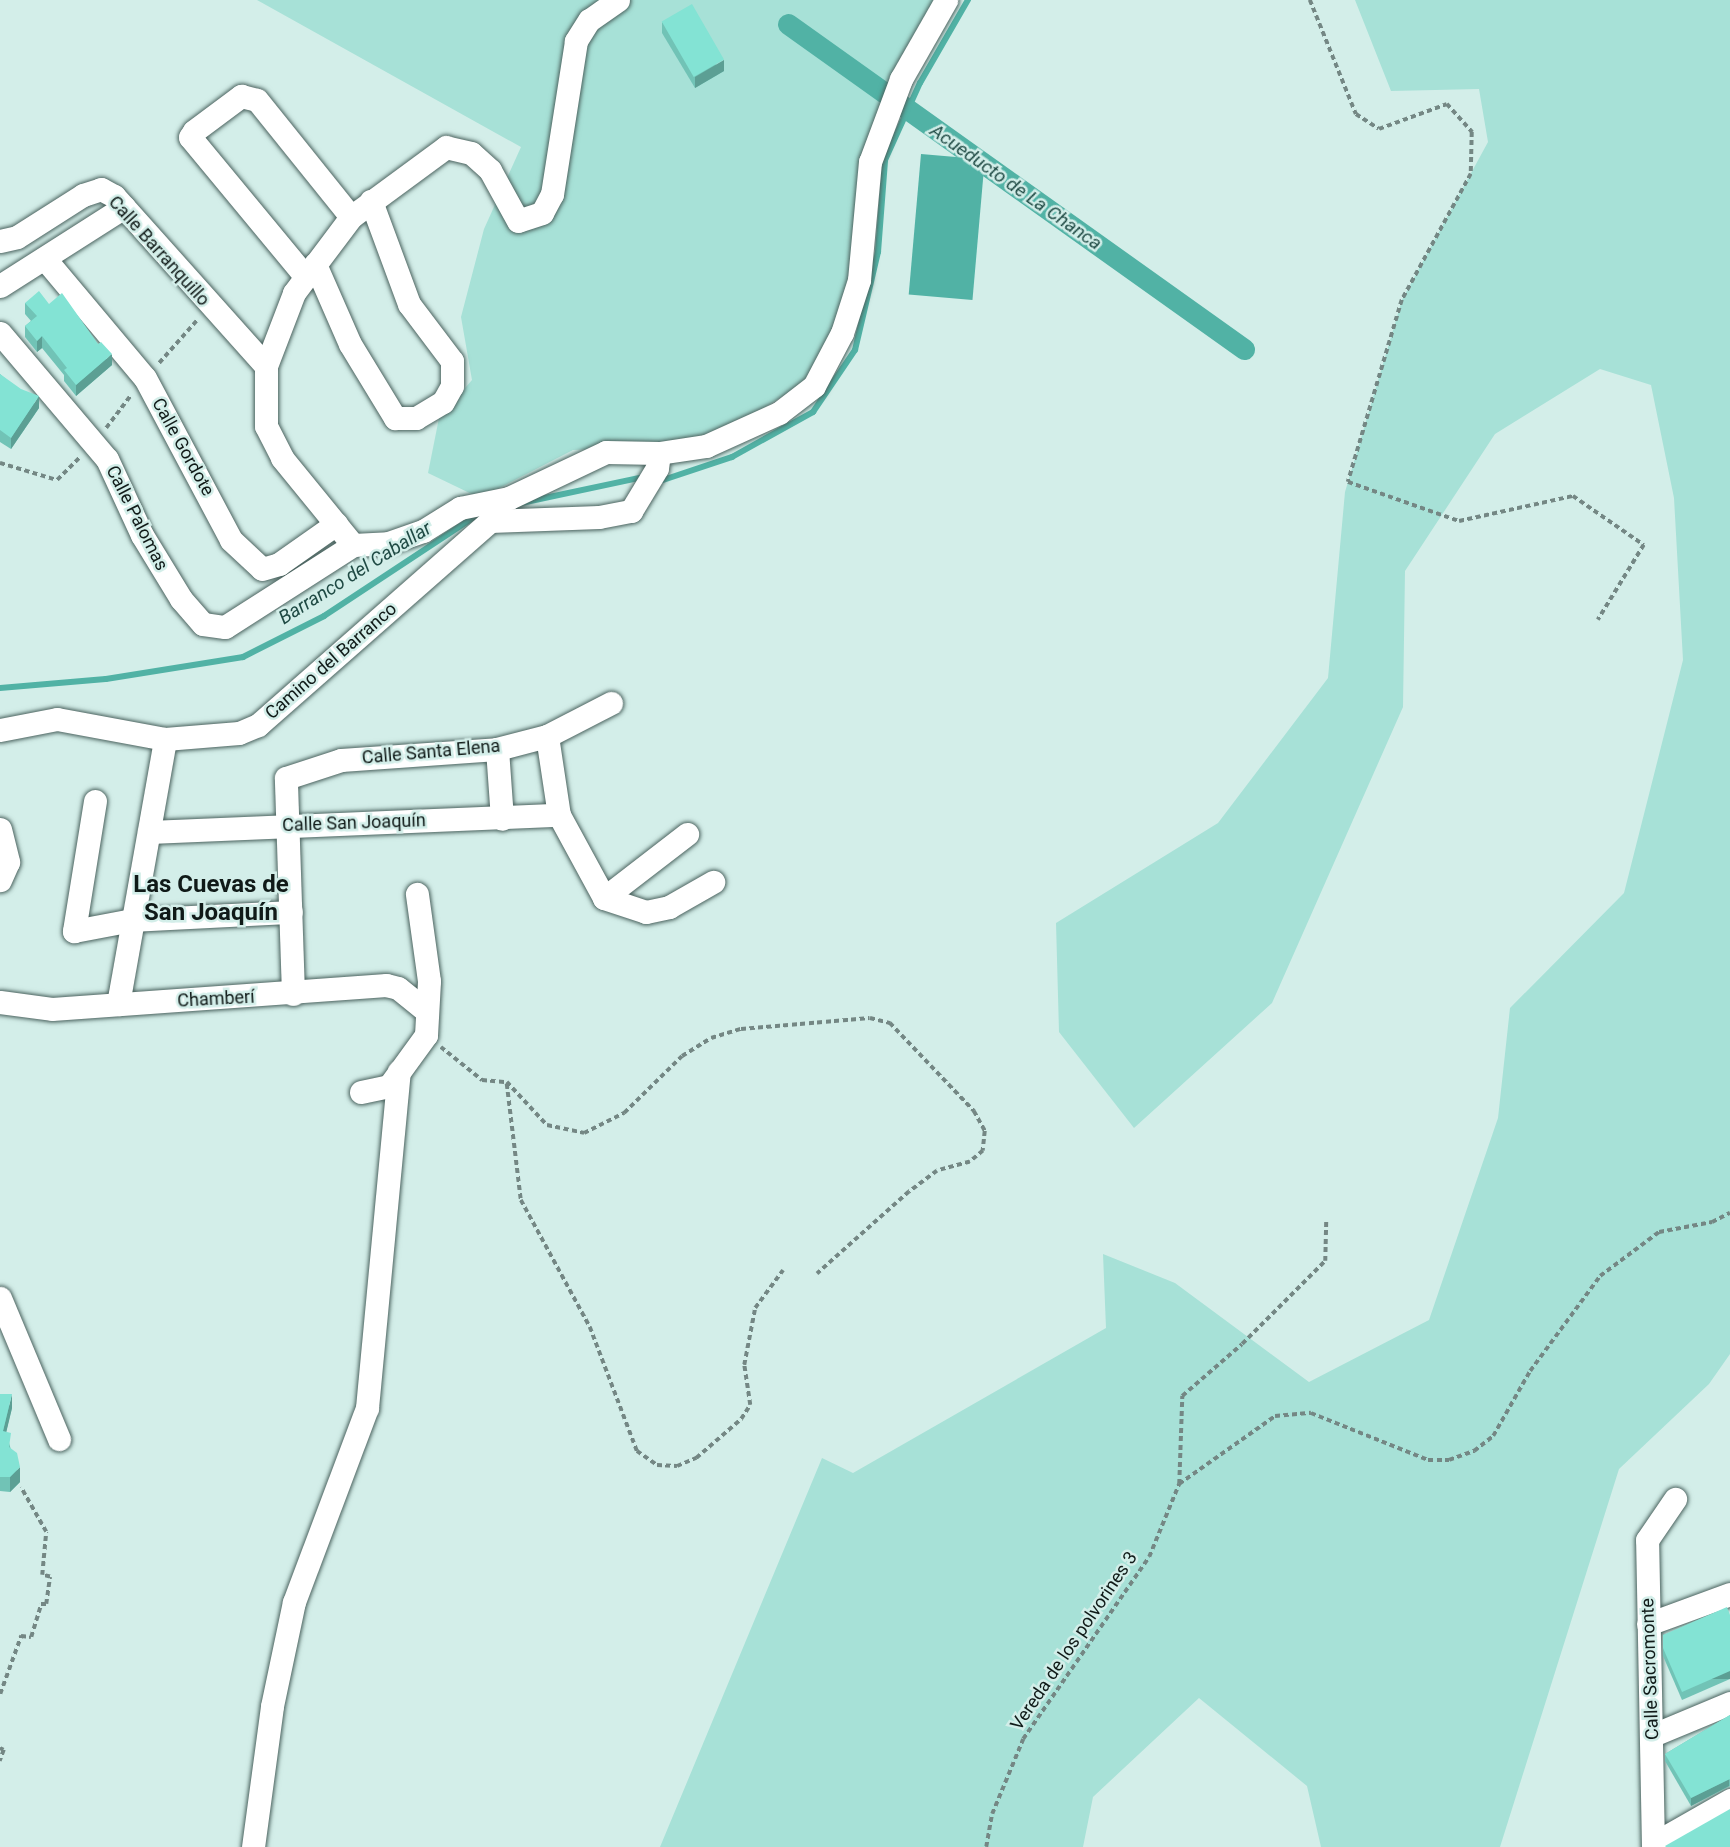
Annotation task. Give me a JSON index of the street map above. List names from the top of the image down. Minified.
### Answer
{"streets":{"street":["Calle Barranquillo","Calle Gordote","Calle Palomas","Camino del Barranco","Calle Santa Elena","Calle San Joaquín","Chamberí","Calle Sacromonte"],"path":["Vereda de los polvorines 3"]},"crossings":[["Calle Santa Elena","Calle San Joaquín"]],"districts":["Las Cuevas de San Joaquín"],"water":["Acueducto de La Chanca","Barranco del Caballar"]}
